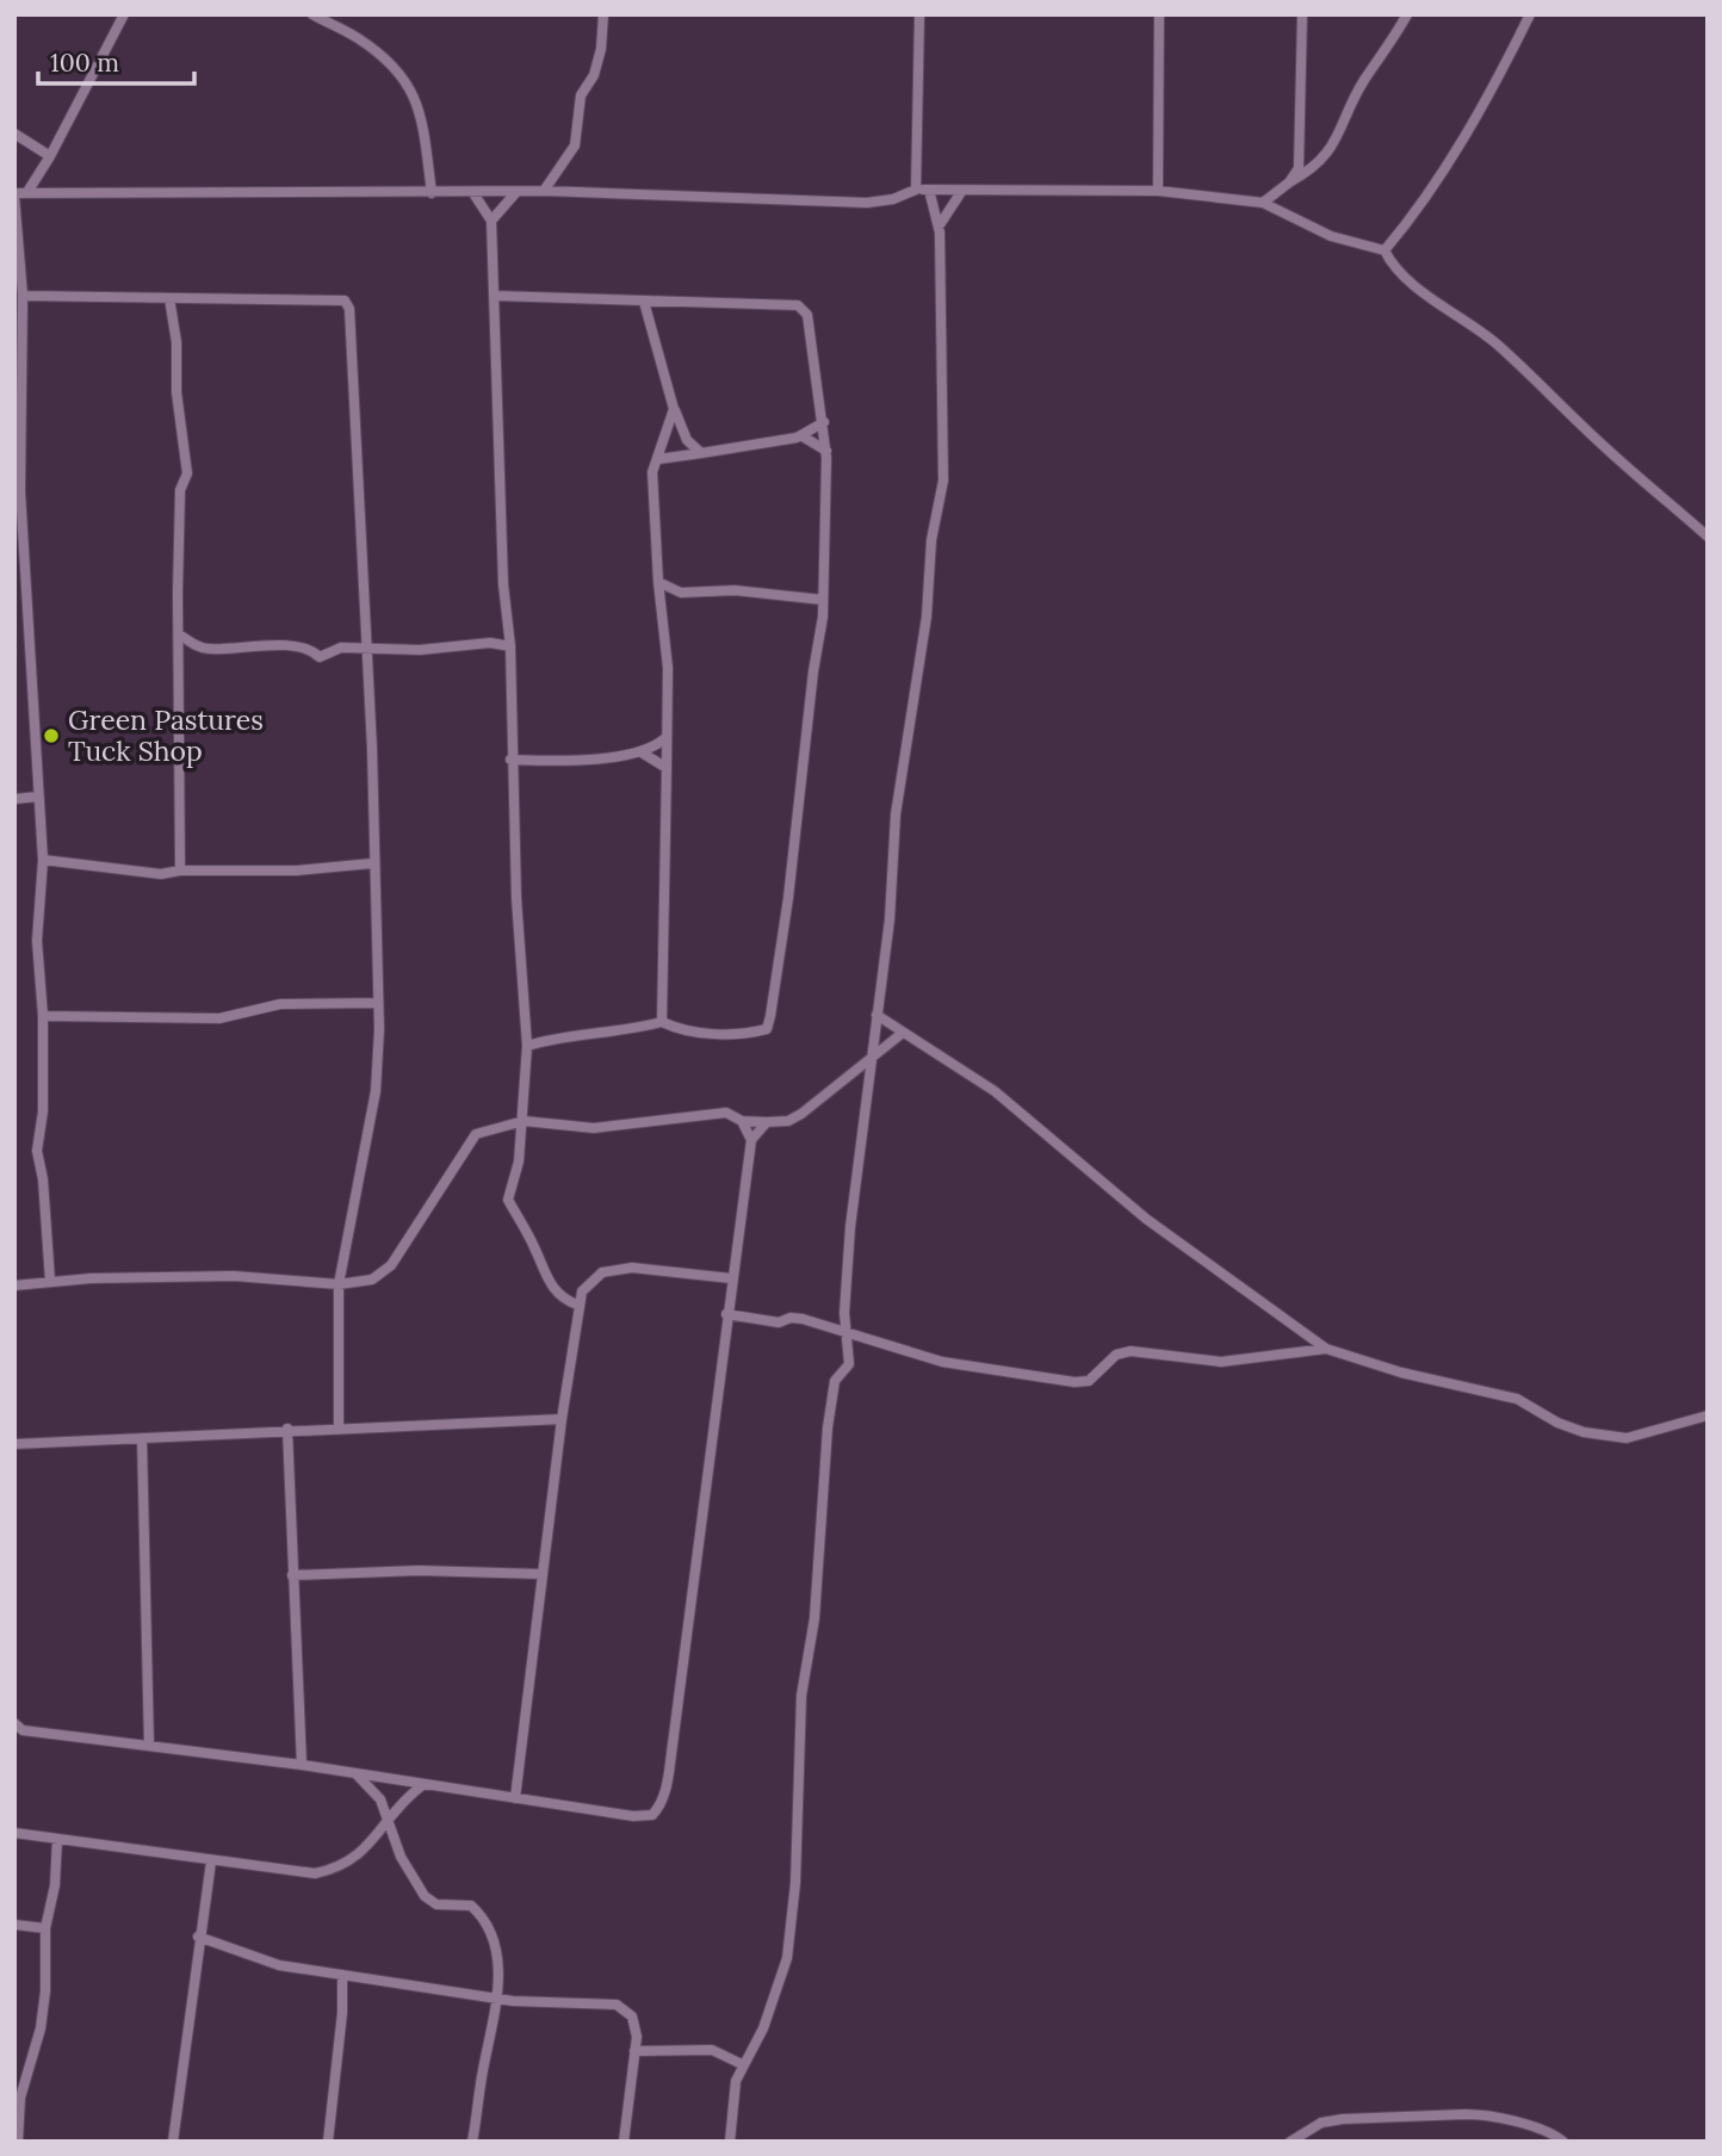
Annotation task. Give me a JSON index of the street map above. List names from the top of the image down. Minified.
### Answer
{"places":["Green Pastures Tuck Shop"],"scale_bar":"100 m"}
